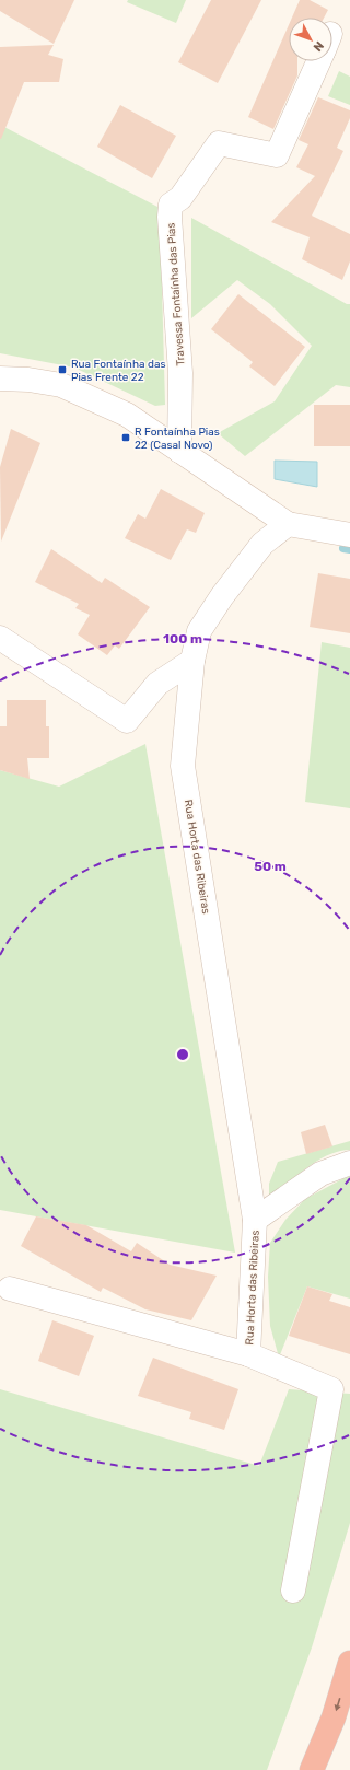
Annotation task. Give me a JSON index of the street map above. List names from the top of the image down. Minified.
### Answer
{"streets":{"street":["Travessa Fontaínha das Pias","Rua Horta das Ribeiras"]},"places":{"transit":["Rua Fontaínha das Pias Frente 22","R Fontaínha Pias 22 (Casal Novo)"]},"north":"bottom right","rings":["100 m","50 m"]}
